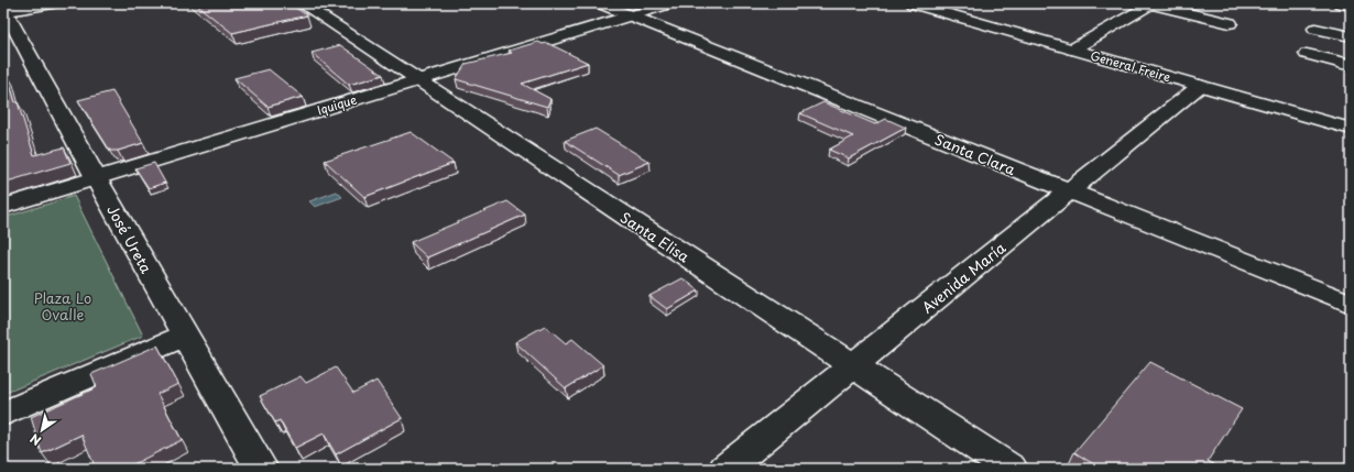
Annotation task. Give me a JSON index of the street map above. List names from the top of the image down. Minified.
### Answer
{"streets":{"street":["General Freire","Iquique","Santa Clara","Santa Elisa","José Ureta","Avenida María"]},"crossings":[["General Freire","Avenida María"],["Iquique","Santa Clara"],["Iquique","Santa Elisa"],["Iquique","José Ureta"],["Santa Clara","Avenida María"],["Santa Elisa","Avenida María"]],"parks":["Plaza Lo Ovalle"],"north":"bottom left"}
